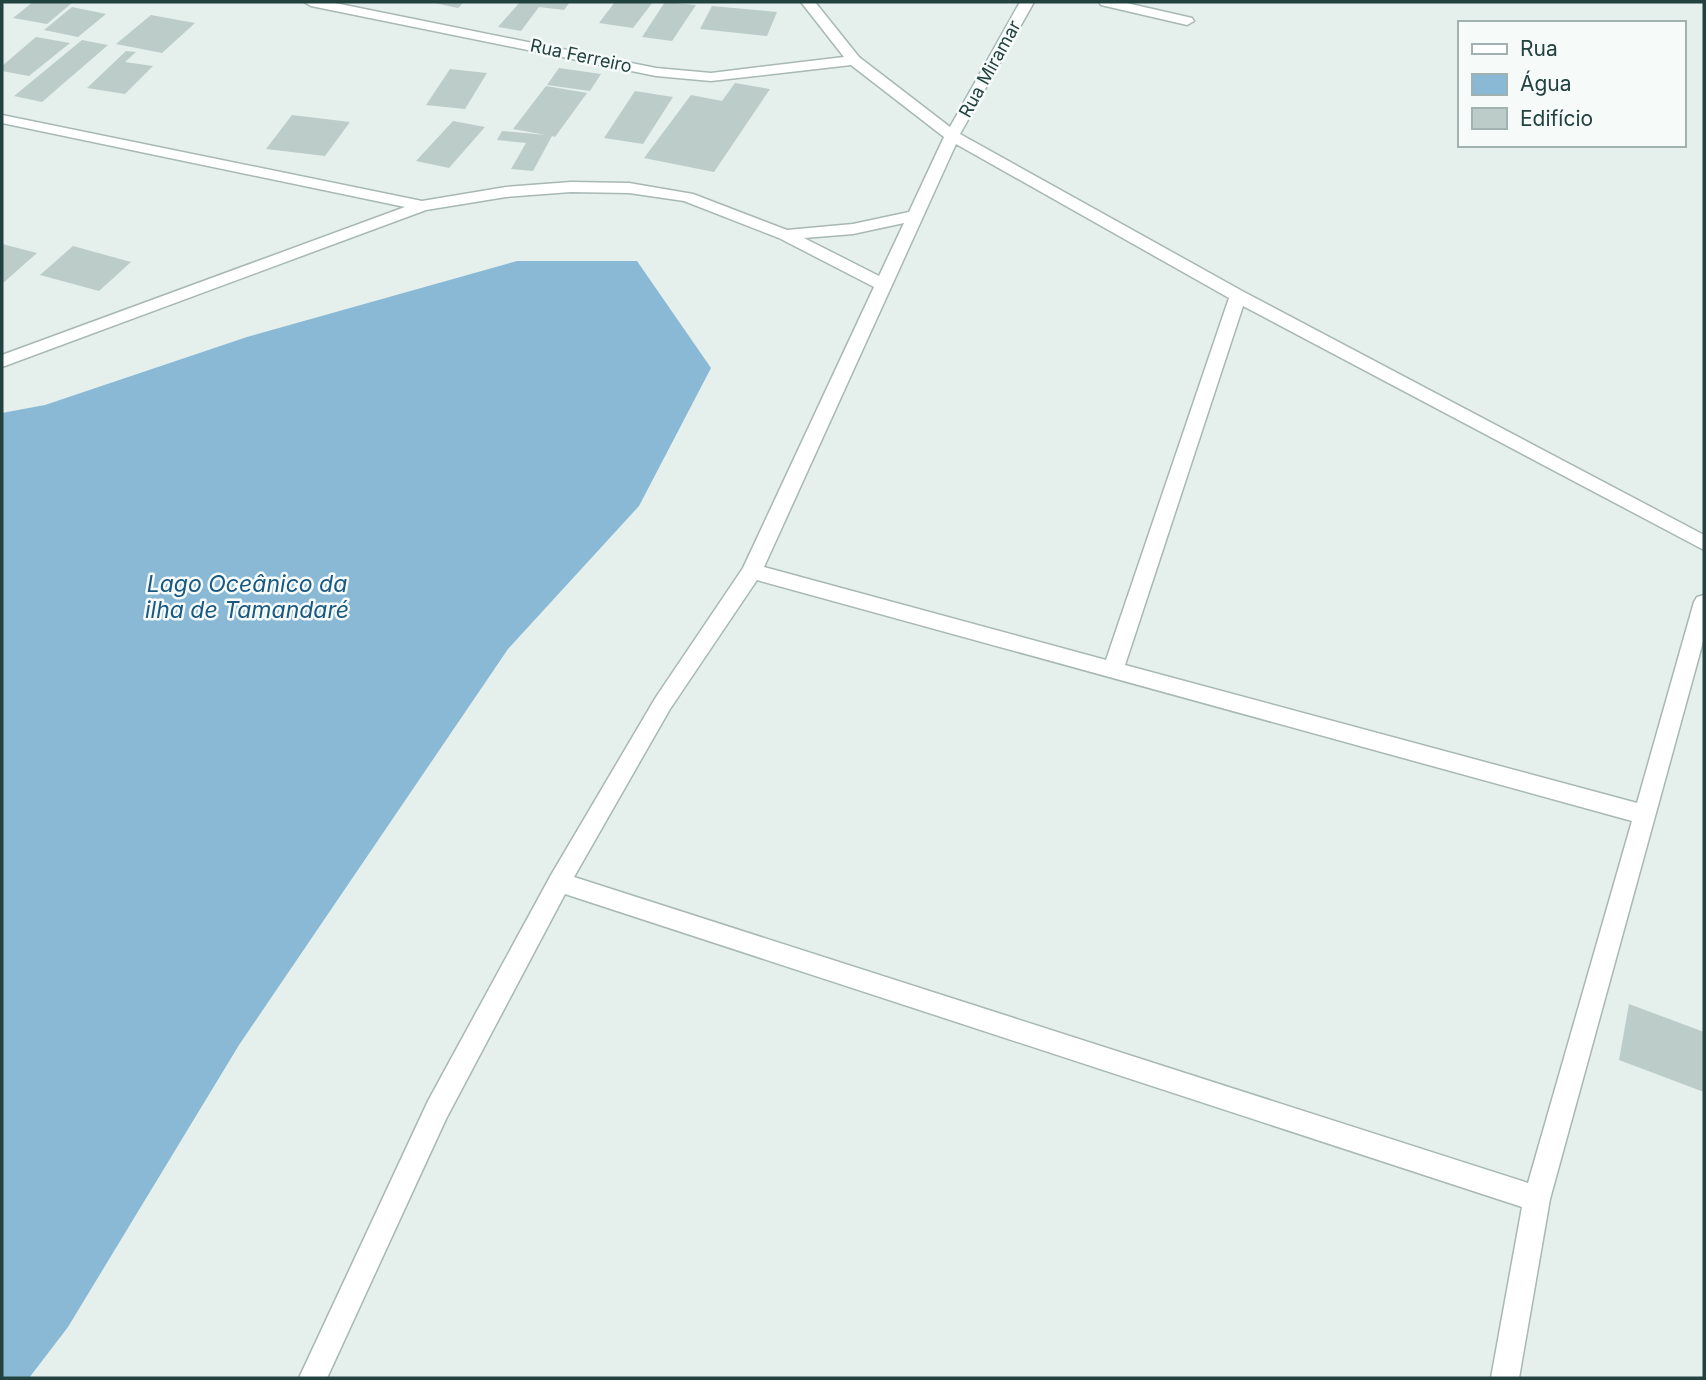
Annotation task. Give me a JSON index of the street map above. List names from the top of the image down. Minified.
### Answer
{"streets":{"street":["Rua Ferreiro","Rua Miramar"]},"water":["Lago Oceânico da ilha de Tamandaré"],"legend":["Rua","Água","Edifício"]}
